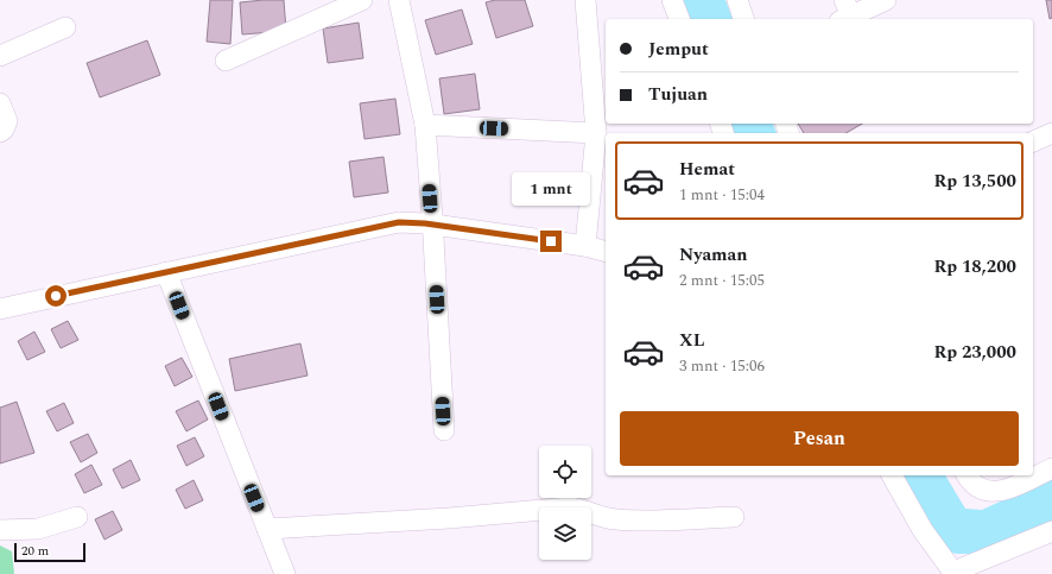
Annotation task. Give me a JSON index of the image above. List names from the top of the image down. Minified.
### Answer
{"scale_bar":"20 m","page":{"banner":["Jemput","Tujuan"],"list":[{"name":"Hemat","note":"1 mnt · 15:04","value":"Rp 13,500"},{"name":"Nyaman","note":"2 mnt · 15:05","value":"Rp 18,200"},{"name":"XL","note":"3 mnt · 15:06","value":"Rp 23,000"}],"bubble":"1 mnt","buttons":"Pesan","scale":"20 m"}}
